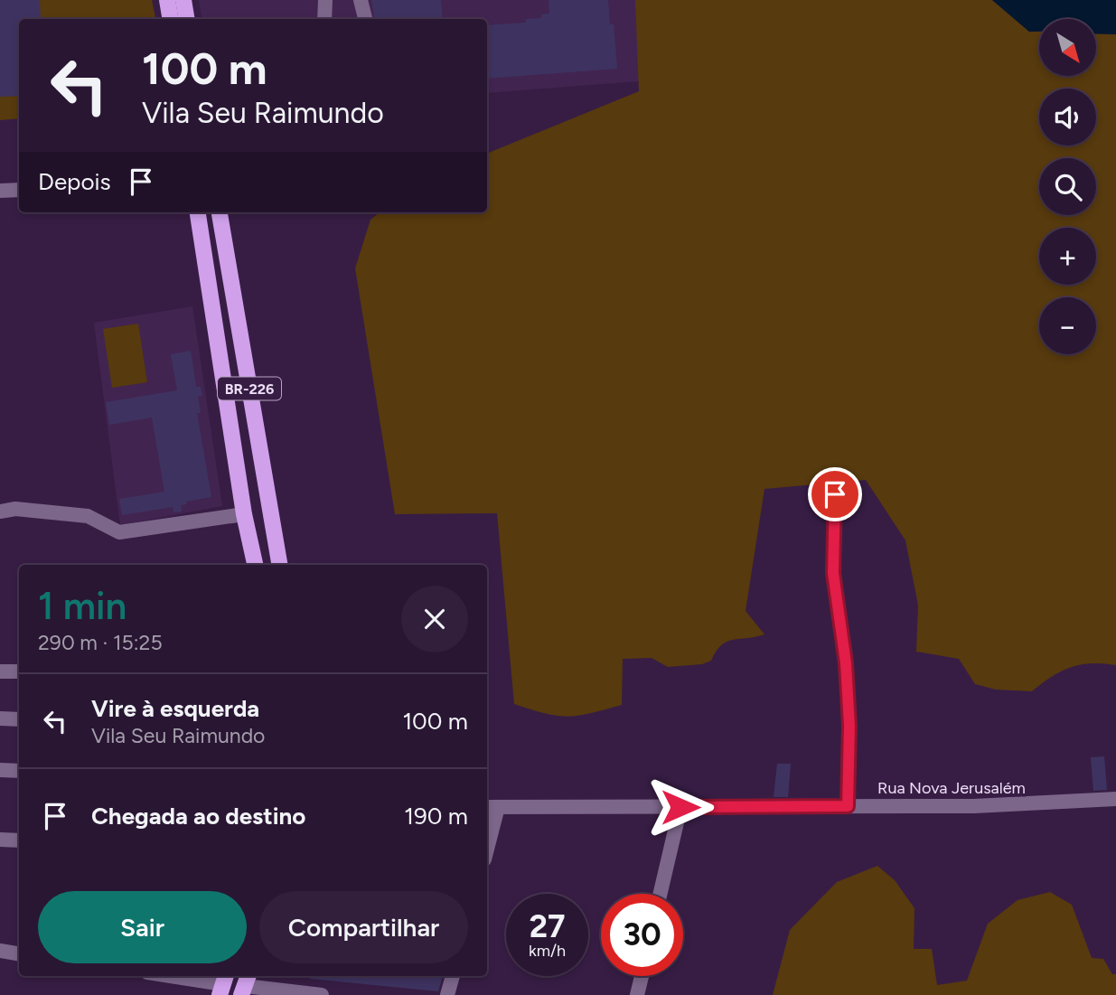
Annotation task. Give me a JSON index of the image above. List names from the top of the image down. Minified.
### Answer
{"streets":{"main road":["BR-226"],"street":["Rua Nova Jerusalém"]},"north":"bottom right","page":{"map_buttons":["+","−"],"turn":["100 m","Vila Seu Raimundo"],"then":"Depois","heading":["1 min","290 m · 15:25"],"list":[{"name":"Vire à esquerda","note":"Vila Seu Raimundo","value":"100 m"},{"name":"Chegada ao destino","value":"190 m"}],"buttons":["Sair","Compartilhar"],"speed":"27 km/h","limit":"30"}}
